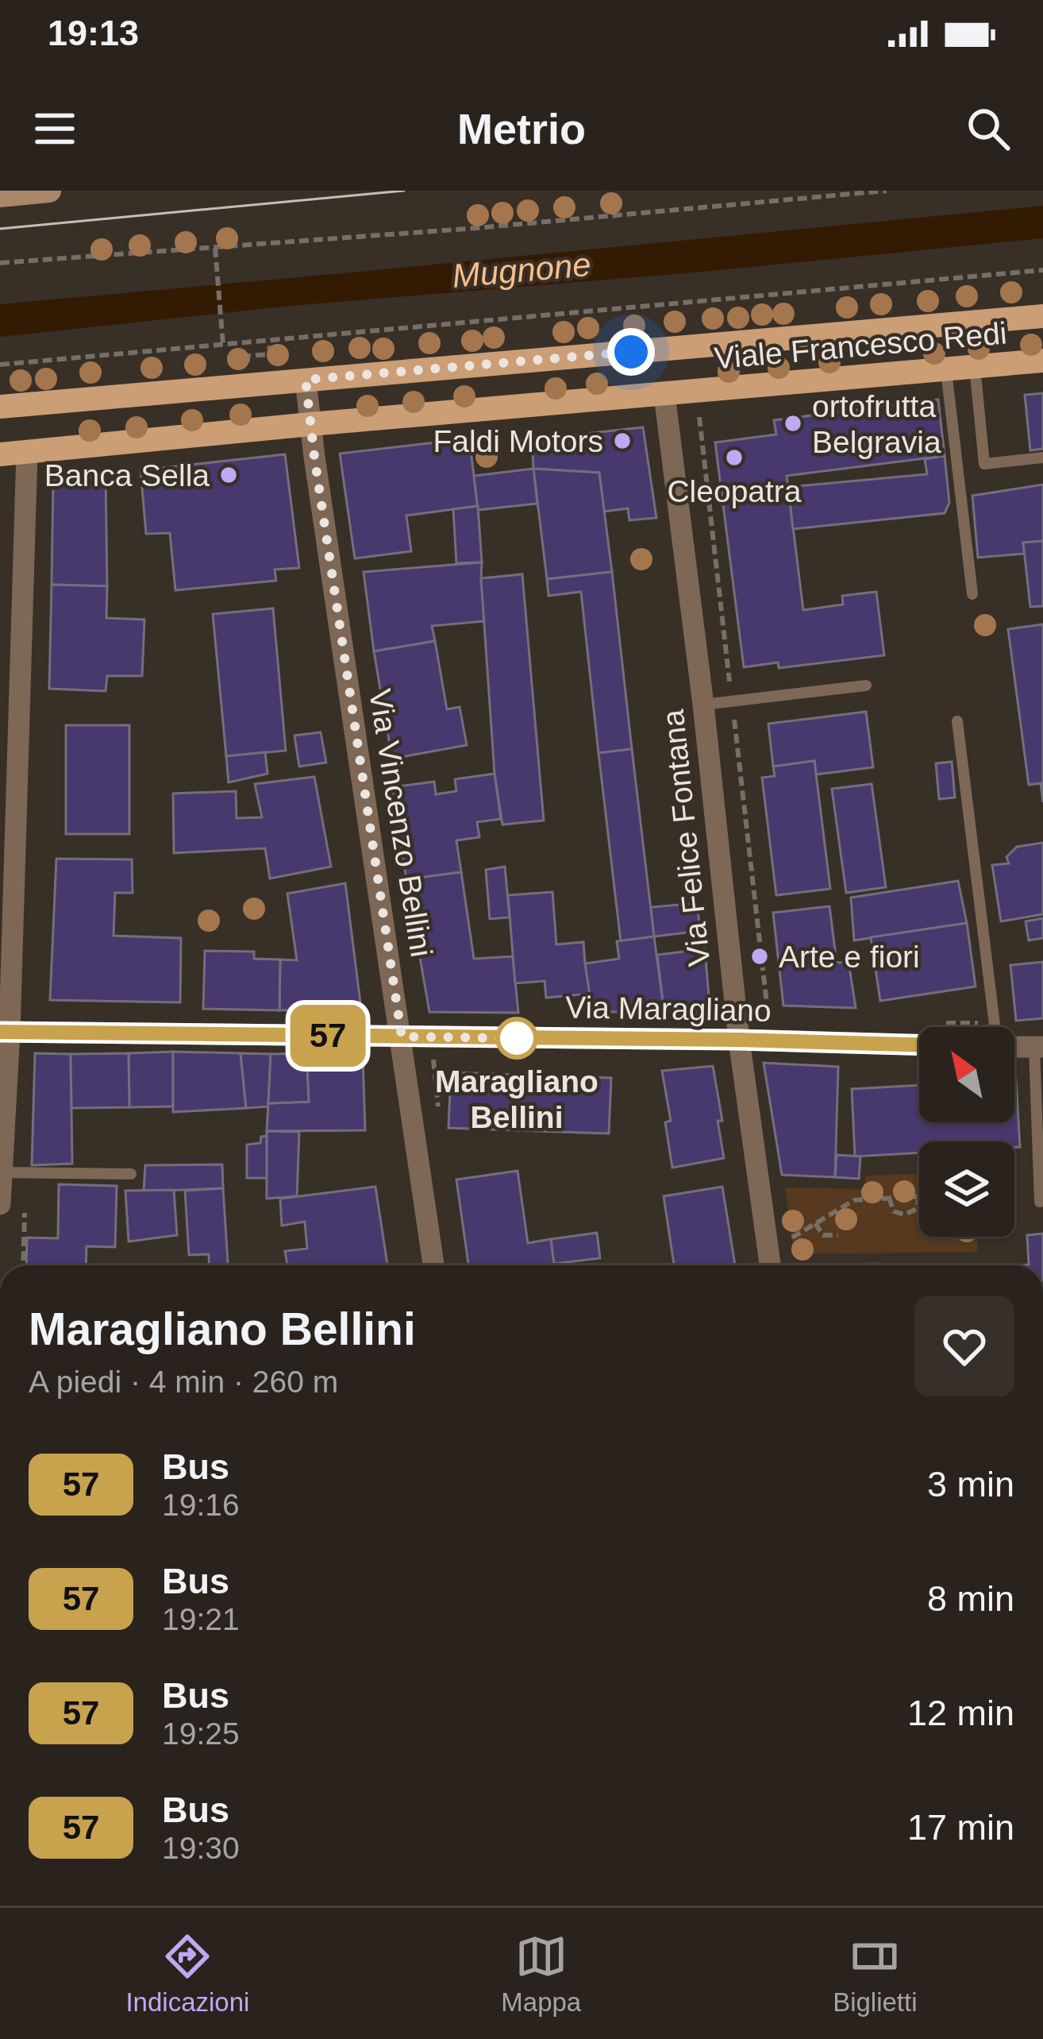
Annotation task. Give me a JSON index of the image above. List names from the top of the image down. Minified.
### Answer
{"streets":{"main road":["Viale Francesco Redi"],"street":["Via Vincenzo Bellini","Via Felice Fontana","Via Maragliano"]},"crossings":[["Viale Francesco Redi","Via Vincenzo Bellini"],["Viale Francesco Redi","Via Felice Fontana"],["Via Vincenzo Bellini","Via Maragliano"],["Via Felice Fontana","Via Maragliano"]],"water":["Mugnone"],"places":["ortofrutta Belgravia","Faldi Motors","Cleopatra","Banca Sella","Arte e fiori","Maragliano Bellini"],"lines":["bus line 57"],"north":"top left","page":{"status":"19:13","header":"Metrio","on_map":"57","heading":["Maragliano Bellini","A piedi · 4 min · 260 m"],"list":[{"mark":"57","name":"Bus","note":"19:16","value":"3 min"},{"mark":"57","name":"Bus","note":"19:21","value":"8 min"},{"mark":"57","name":"Bus","note":"19:25","value":"12 min"},{"mark":"57","name":"Bus","note":"19:30","value":"17 min"}],"tabs":["Indicazioni","Mappa","Biglietti"]}}
